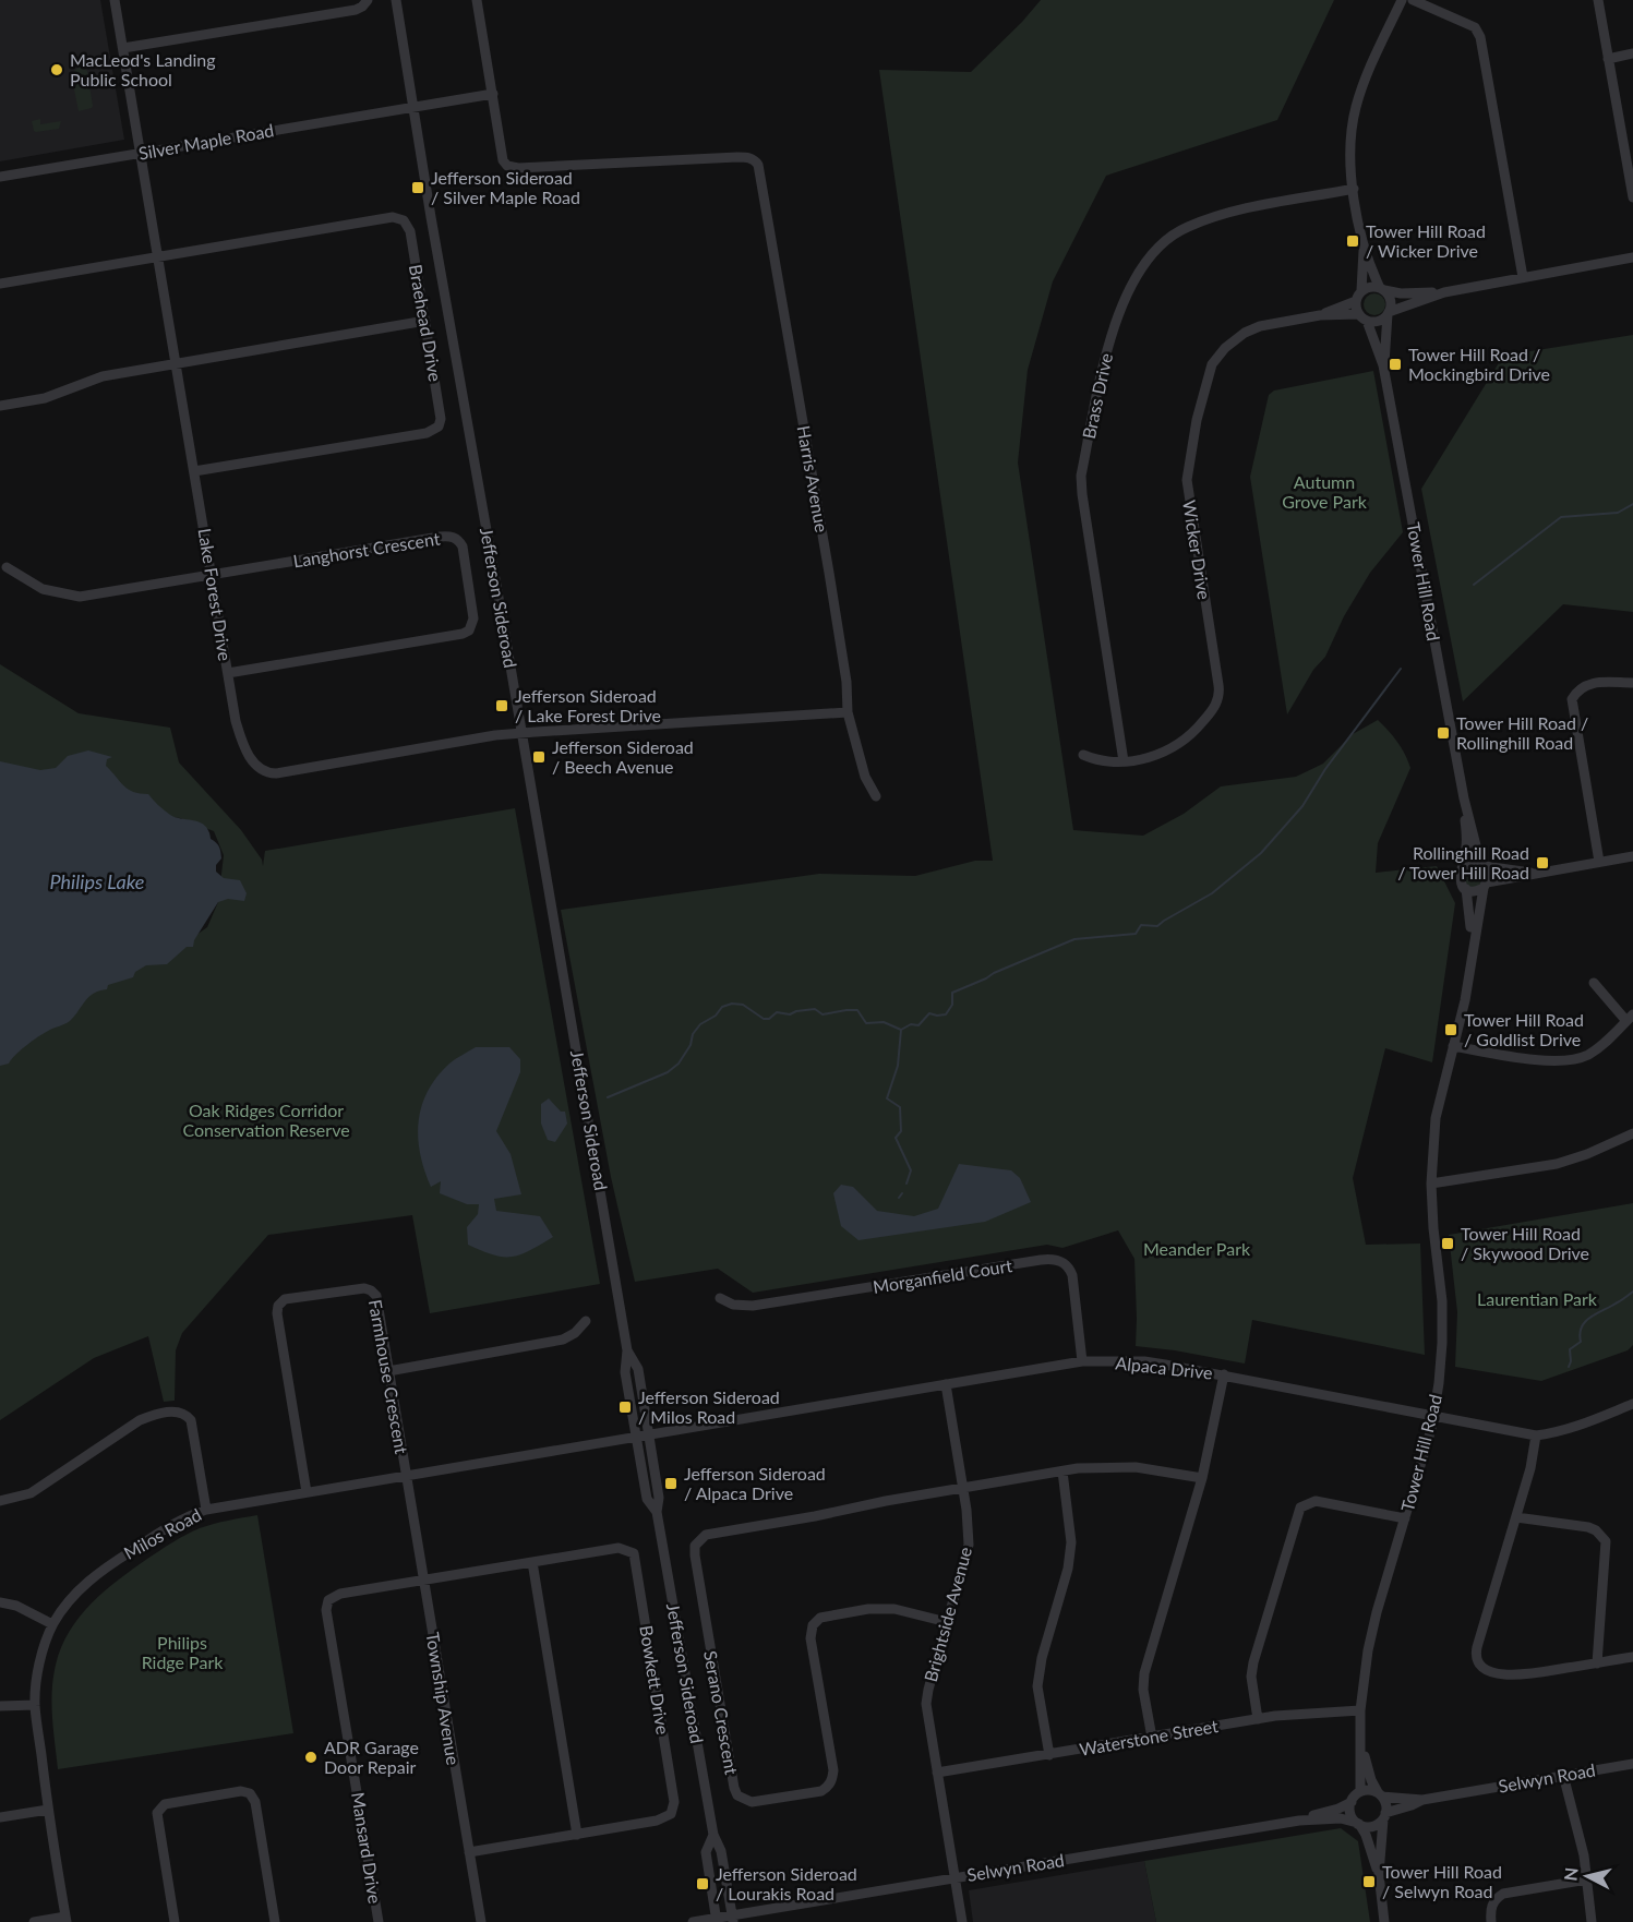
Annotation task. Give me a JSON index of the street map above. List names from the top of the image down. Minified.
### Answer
{"streets":{"street":["Silver Maple Road","Braehead Drive","Brass Drive","Harris Avenue","Langhorst Crescent","Wicker Drive","Tower Hill Road","Lake Forest Drive","Jefferson Sideroad","Morganfield Court","Alpaca Drive","Farmhouse Crescent","Milos Road","Brightside Avenue","Bowkett Drive","Township Avenue","Serano Crescent","Waterstone Street","Selwyn Road","Mansard Drive"]},"crossings":[["Silver Maple Road","Harris Avenue"],["Silver Maple Road","Lake Forest Drive"],["Silver Maple Road","Jefferson Sideroad"],["Braehead Drive","Lake Forest Drive"],["Brass Drive","Wicker Drive"],["Langhorst Crescent","Lake Forest Drive"],["Wicker Drive","Tower Hill Road"],["Tower Hill Road","Alpaca Drive"],["Tower Hill Road","Waterstone Street"],["Tower Hill Road","Selwyn Road"],["Lake Forest Drive","Jefferson Sideroad"],["Jefferson Sideroad","Alpaca Drive"],["Jefferson Sideroad","Milos Road"],["Jefferson Sideroad","Selwyn Road"],["Morganfield Court","Alpaca Drive"],["Alpaca Drive","Milos Road"],["Alpaca Drive","Brightside Avenue"],["Farmhouse Crescent","Milos Road"],["Farmhouse Crescent","Township Avenue"],["Milos Road","Township Avenue"],["Brightside Avenue","Serano Crescent"],["Brightside Avenue","Waterstone Street"],["Brightside Avenue","Selwyn Road"],["Bowkett Drive","Township Avenue"],["Bowkett Drive","Mansard Drive"],["Township Avenue","Mansard Drive"]],"water":["Philips Lake"],"parks":["Autumn Grove Park","Oak Ridges Corridor Conservation Reserve","Meander Park","Laurentian Park","Philips Ridge Park"],"places":{"other":["MacLeod's Landing Public School","ADR Garage Door Repair"],"transit":["Jefferson Sideroad / Silver Maple Road","Tower Hill Road / Wicker Drive","Tower Hill Road / Mockingbird Drive","Jefferson Sideroad / Lake Forest Drive","Tower Hill Road / Rollinghill Road","Jefferson Sideroad / Beech Avenue","Rollinghill Road / Tower Hill Road","Tower Hill Road / Goldlist Drive","Tower Hill Road / Skywood Drive","Jefferson Sideroad / Milos Road","Jefferson Sideroad / Alpaca Drive","Tower Hill Road / Selwyn Road","Jefferson Sideroad / Lourakis Road"]},"north":"left"}
